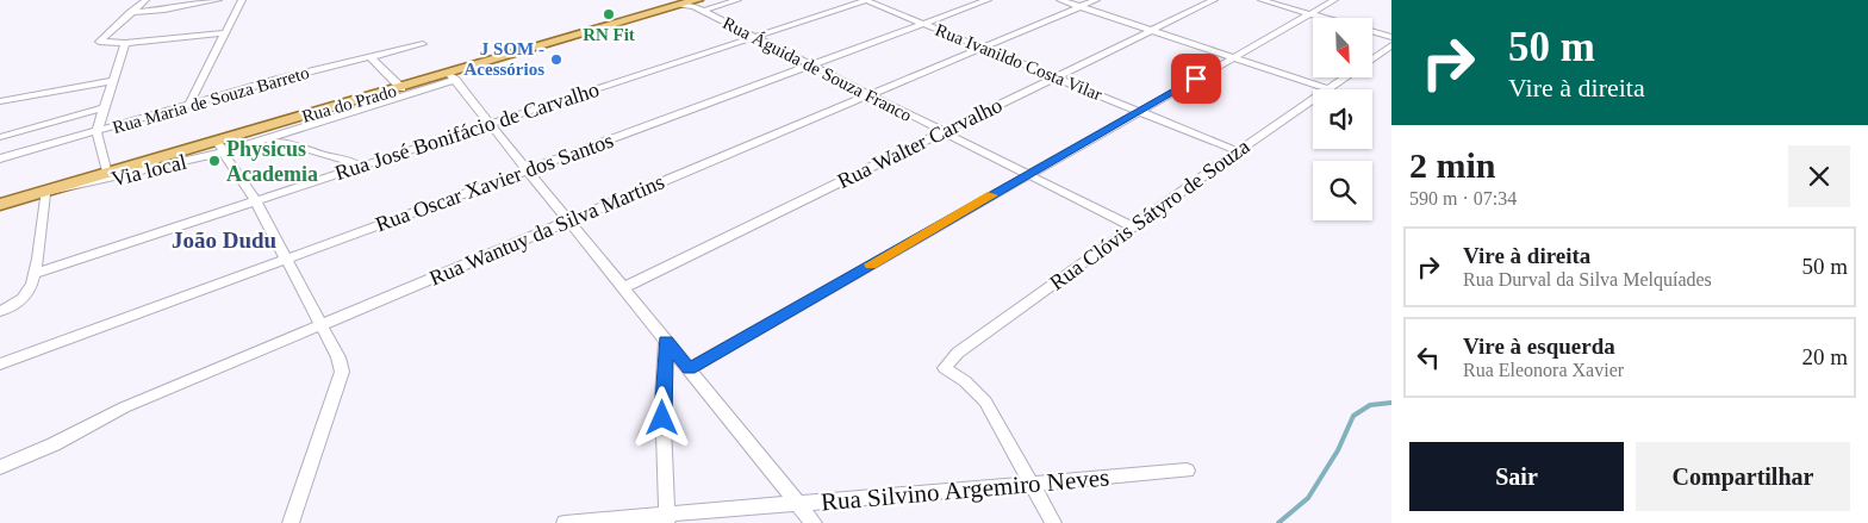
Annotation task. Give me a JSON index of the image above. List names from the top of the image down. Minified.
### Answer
{"streets":{"main road":["Rua do Prado"],"street":["Rua Ivanildo Costa Vilar","Rua Águida de Souza Franco","Rua Maria de Souza Barreto","Rua José Bonifácio de Carvalho","Rua Walter Carvalho","Via local","Rua Oscar Xavier dos Santos","Rua Clóvis Sátyro de Souza","Rua Wantuy da Silva Martins","Rua Silvino Argemiro Neves"]},"crossings":[["Rua Ivanildo Costa Vilar","Rua José Bonifácio de Carvalho"],["Rua Ivanildo Costa Vilar","Rua Walter Carvalho"],["Rua Ivanildo Costa Vilar","Rua Oscar Xavier dos Santos"],["Rua Ivanildo Costa Vilar","Rua Clóvis Sátyro de Souza"],["Rua Ivanildo Costa Vilar","Rua Wantuy da Silva Martins"],["Rua Águida de Souza Franco","Rua do Prado"],["Rua Águida de Souza Franco","Rua José Bonifácio de Carvalho"],["Rua Águida de Souza Franco","Rua Walter Carvalho"],["Rua Águida de Souza Franco","Rua Oscar Xavier dos Santos"],["Rua Águida de Souza Franco","Rua Clóvis Sátyro de Souza"],["Rua Águida de Souza Franco","Rua Wantuy da Silva Martins"],["Rua do Prado","Via local"],["Rua Clóvis Sátyro de Souza","Rua Silvino Argemiro Neves"]],"districts":["João Dudu"],"places":["RN Fit","J SOM - Acessórios","Physicus Academia"],"north":"bottom right","page":{"turn":["50 m","Vire à direita"],"heading":["2 min","590 m · 07:34"],"list":[{"name":"Vire à direita","note":"Rua Durval da Silva Melquíades","value":"50 m"},{"name":"Vire à esquerda","note":"Rua Eleonora Xavier","value":"20 m"}],"buttons":["Sair","Compartilhar"]}}
